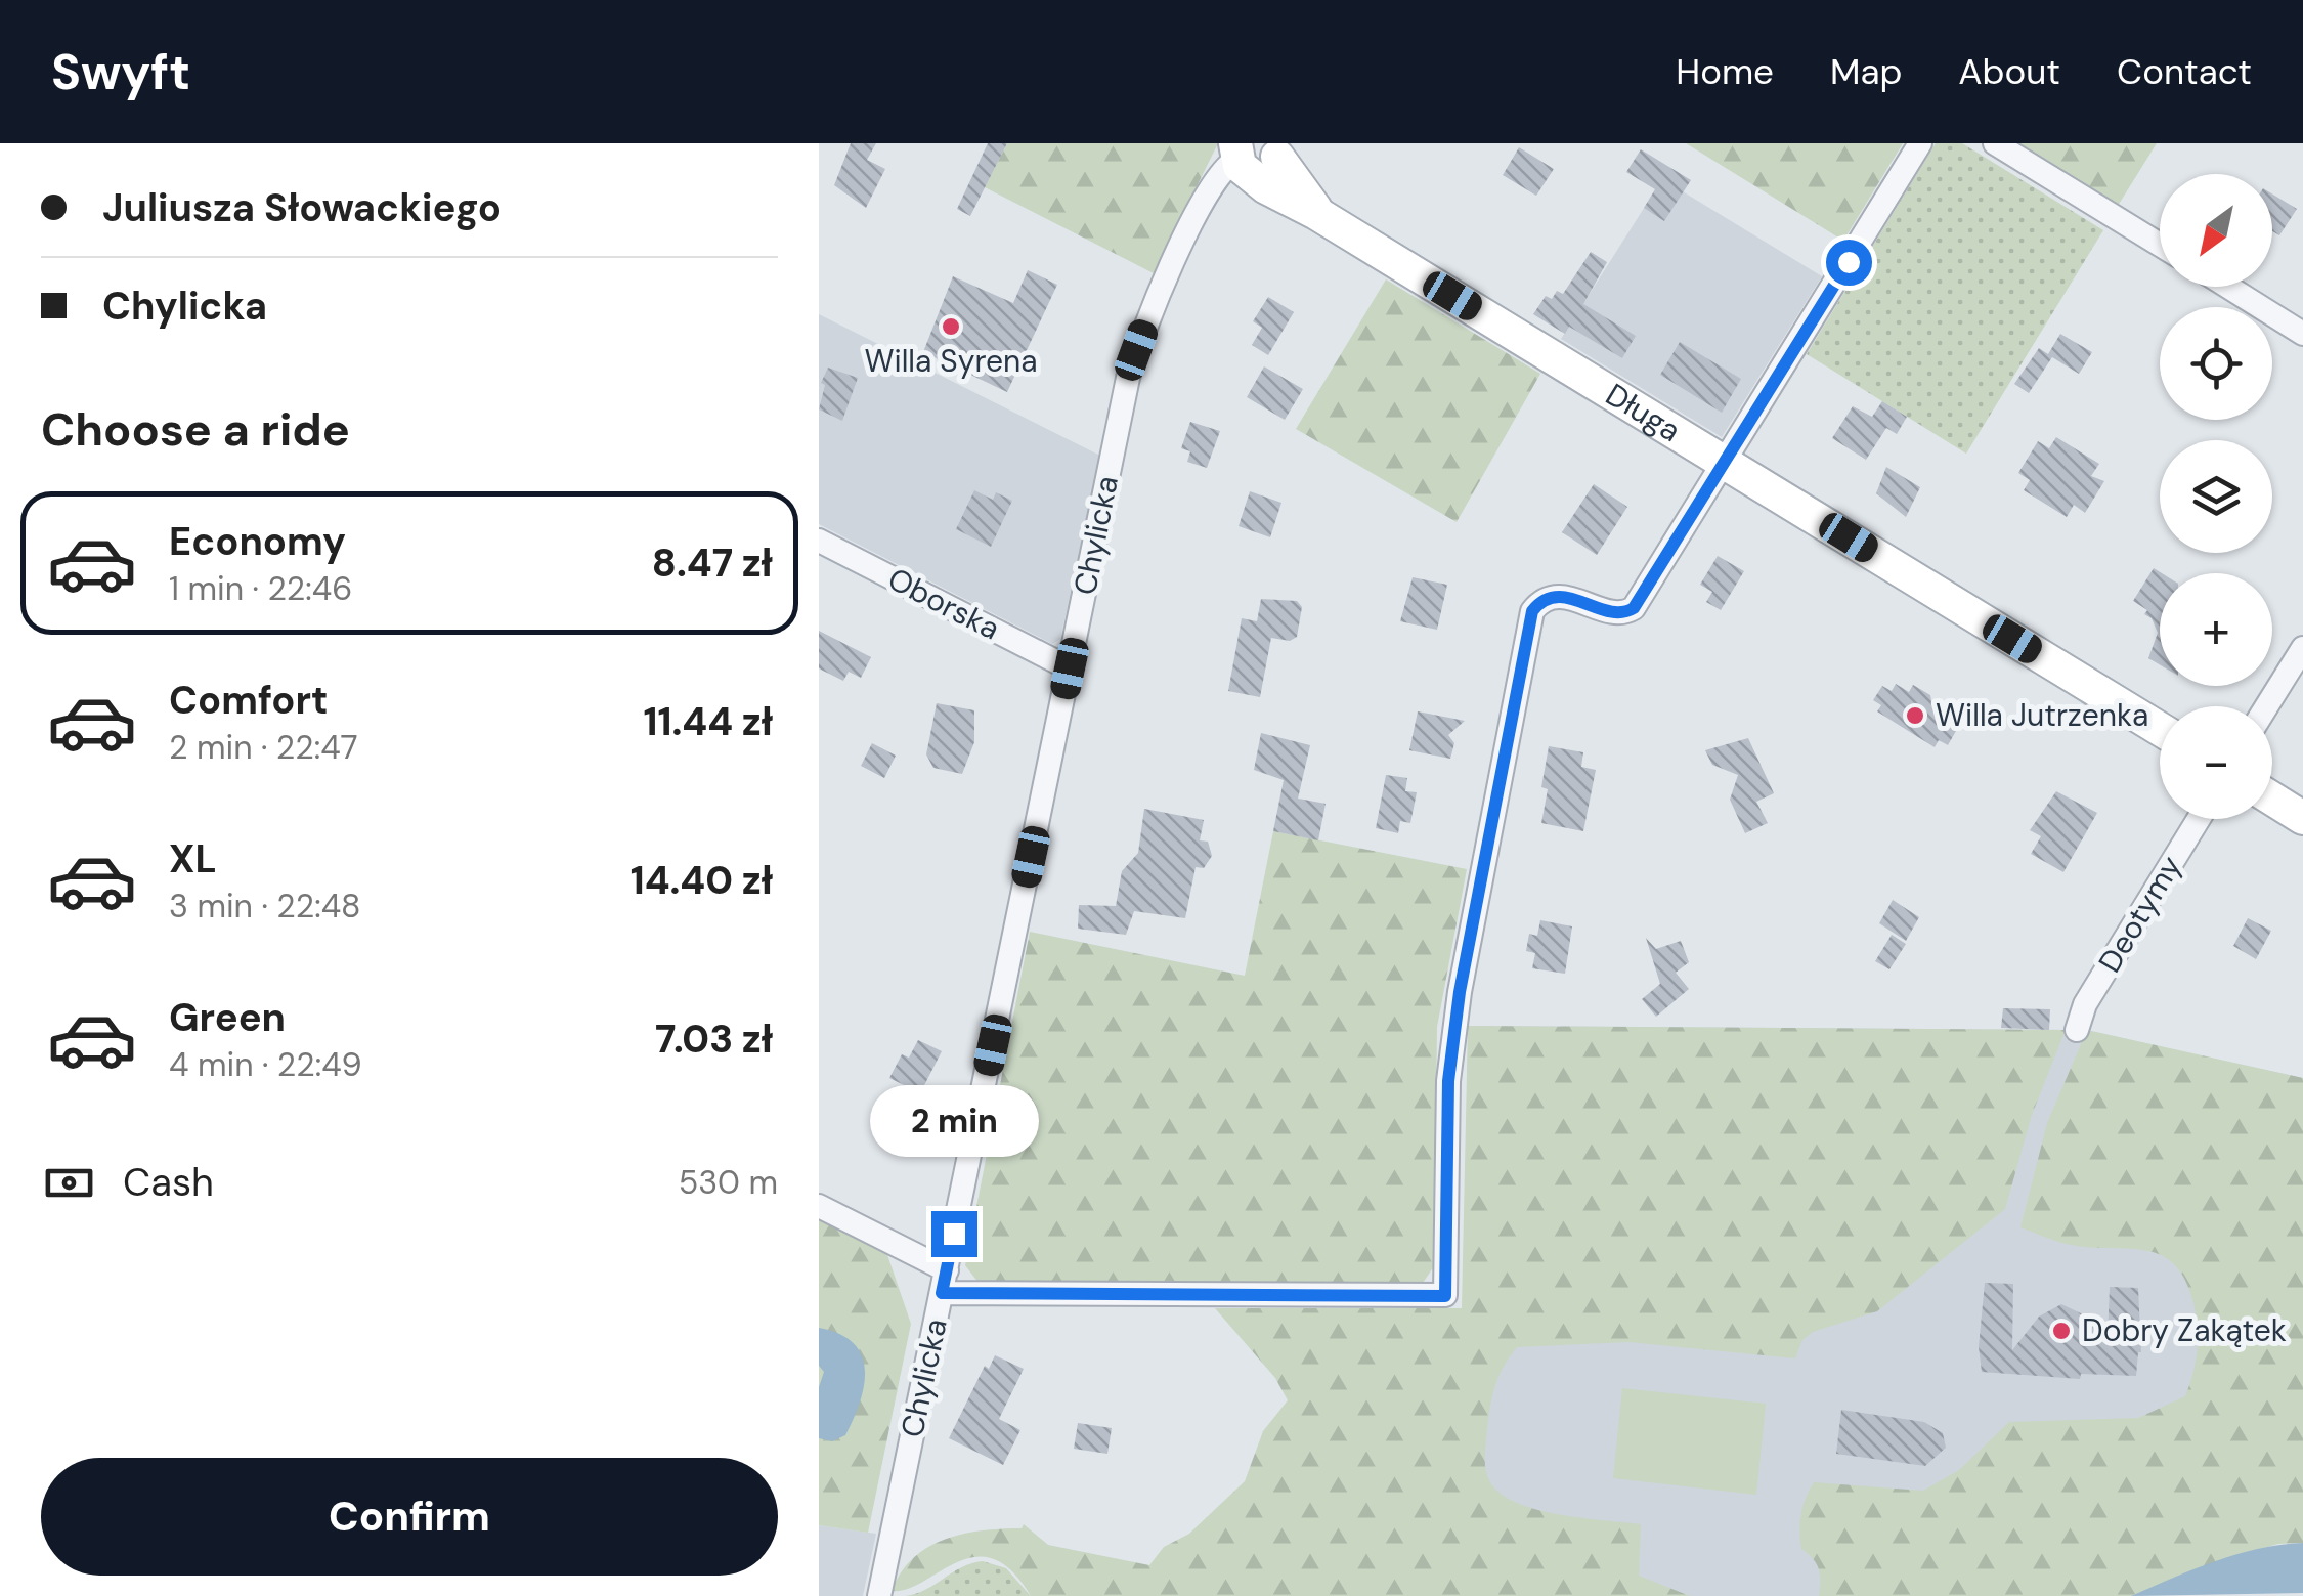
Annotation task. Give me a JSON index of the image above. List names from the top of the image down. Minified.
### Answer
{"streets":{"street":["Długa","Chylicka","Oborska","Deotymy"]},"crossings":[["Długa","Chylicka"],["Chylicka","Oborska"]],"places":["Willa Syrena","Willa Jutrzenka","Dobry Zakątek"],"north":"bottom left","page":{"header":"Swyft","nav":["Home","Map","About","Contact"],"banner":["Juliusza Słowackiego","Chylicka"],"map_buttons":["+","−"],"heading":"Choose a ride","list":[{"name":"Economy","note":"1 min · 22:46","value":"8.47 zł"},{"name":"Comfort","note":"2 min · 22:47","value":"11.44 zł"},{"name":"XL","note":"3 min · 22:48","value":"14.40 zł"},{"name":"Green","note":"4 min · 22:49","value":"7.03 zł"}],"bubble":"2 min","pay":["Cash","530 m"],"buttons":"Confirm"}}
